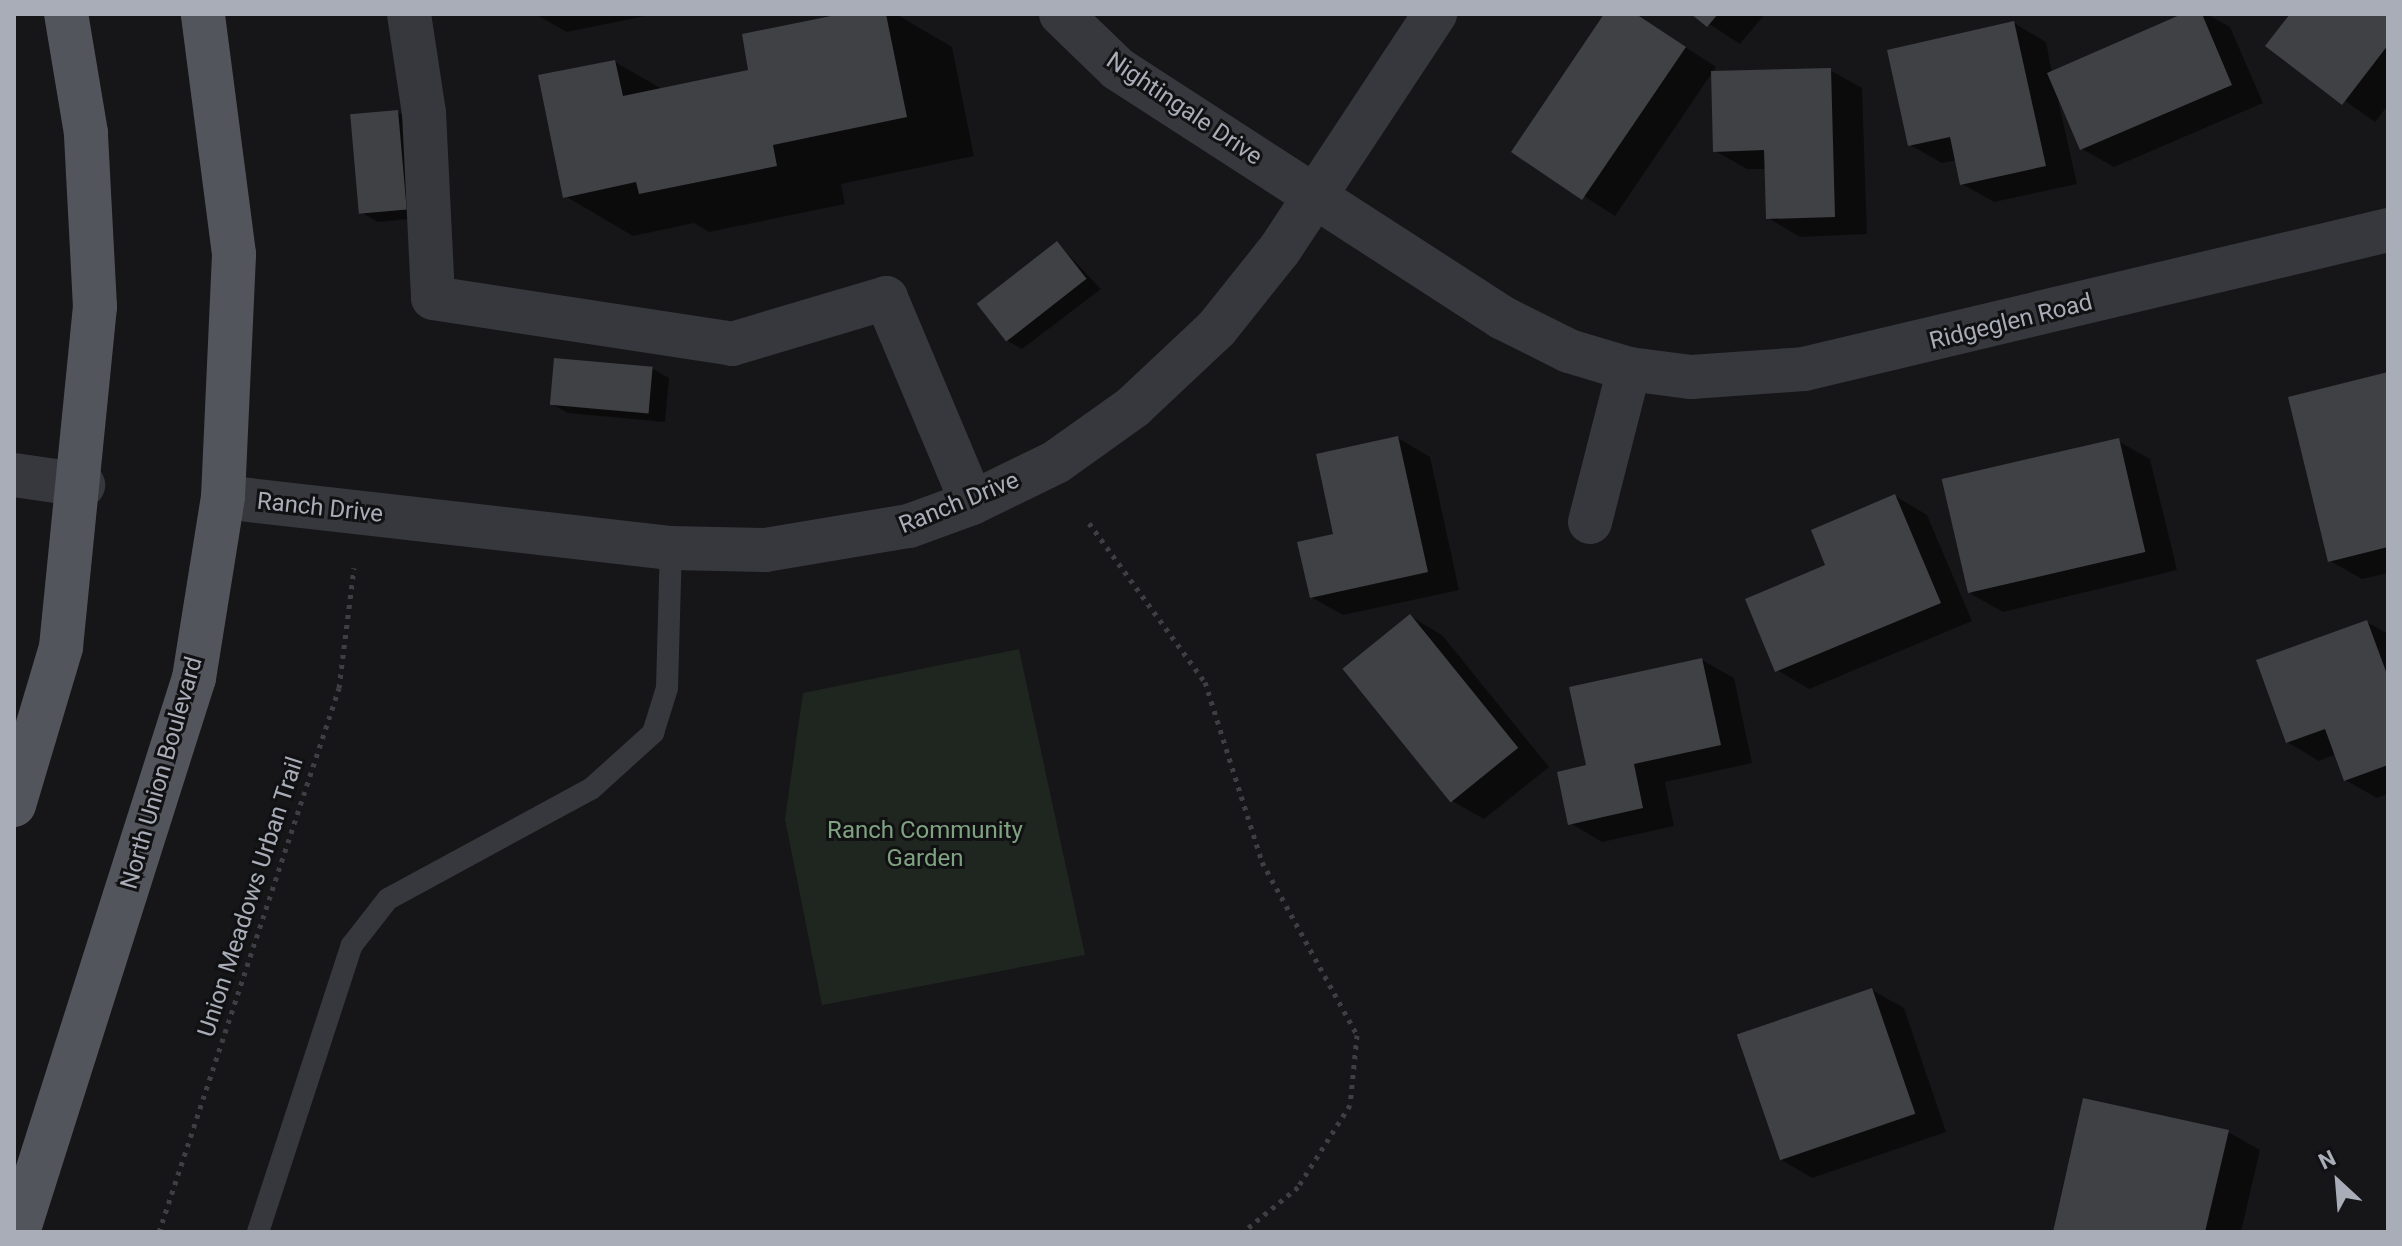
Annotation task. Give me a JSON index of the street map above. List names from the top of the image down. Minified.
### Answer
{"streets":{"main road":["North Union Boulevard"],"street":["Nightingale Drive","Ridgeglen Road","Ranch Drive"],"path":["Union Meadows Urban Trail"]},"crossings":[["Nightingale Drive","Ridgeglen Road"],["Nightingale Drive","Ranch Drive"],["Ridgeglen Road","Ranch Drive"],["Ranch Drive","North Union Boulevard"]],"parks":["Ranch Community Garden"],"north":"top left"}
